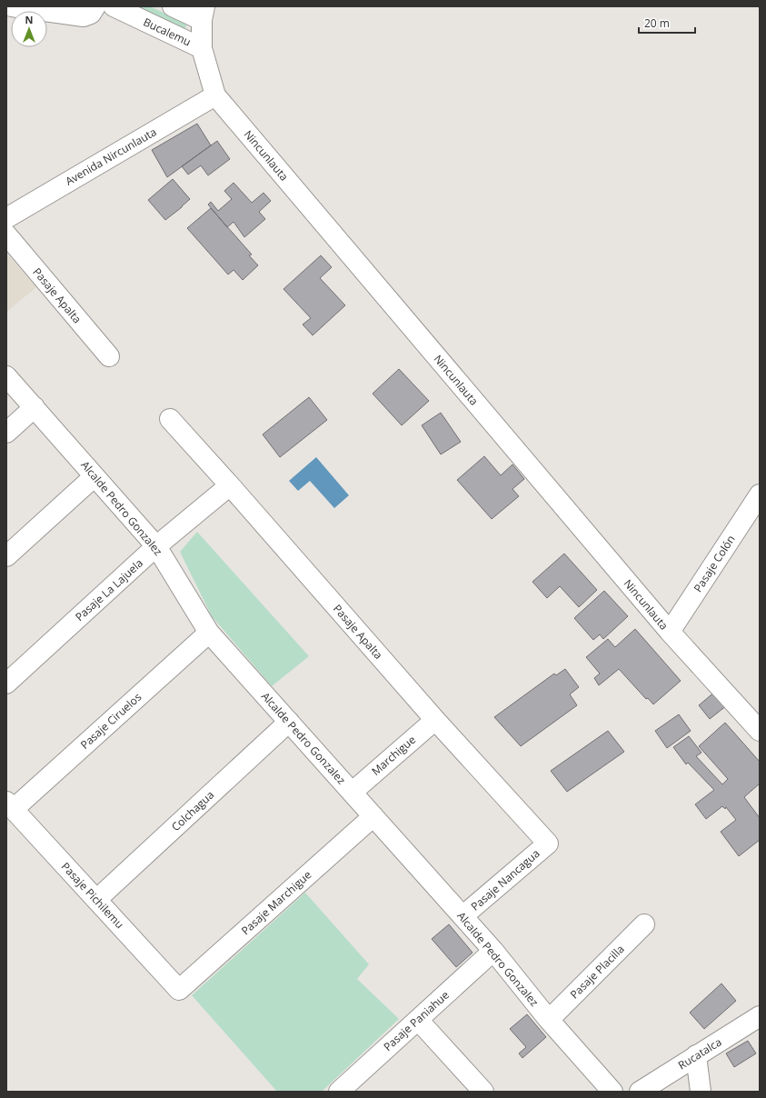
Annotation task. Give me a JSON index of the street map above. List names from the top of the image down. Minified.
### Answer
{"streets":{"street":["Bucalemu","Nincunlauta","Avenida Nircunlauta","Pasaje Apalta","Alcalde Pedro Gonzalez","Pasaje Colón","Pasaje La Lajuela","Pasaje Ciruelos","Marchigue","Colchagua","Pasaje Nancagua","Pasaje Pichilemu","Pasaje Marchigue","Pasaje Placilla","Pasaje Paniahue","Rucatalca"]},"crossings":[["Bucalemu","Nincunlauta"],["Nincunlauta","Avenida Nircunlauta"],["Nincunlauta","Pasaje Colón"],["Pasaje Apalta","Pasaje La Lajuela"],["Pasaje Apalta","Marchigue"],["Pasaje Apalta","Pasaje Nancagua"],["Alcalde Pedro Gonzalez","Pasaje La Lajuela"],["Alcalde Pedro Gonzalez","Pasaje Ciruelos"],["Alcalde Pedro Gonzalez","Marchigue"],["Alcalde Pedro Gonzalez","Colchagua"],["Alcalde Pedro Gonzalez","Pasaje Nancagua"],["Alcalde Pedro Gonzalez","Pasaje Marchigue"],["Alcalde Pedro Gonzalez","Pasaje Placilla"],["Alcalde Pedro Gonzalez","Pasaje Paniahue"],["Pasaje Ciruelos","Pasaje Pichilemu"],["Colchagua","Pasaje Pichilemu"],["Pasaje Pichilemu","Pasaje Marchigue"]],"scale_bar":"20 m","north":"top"}
